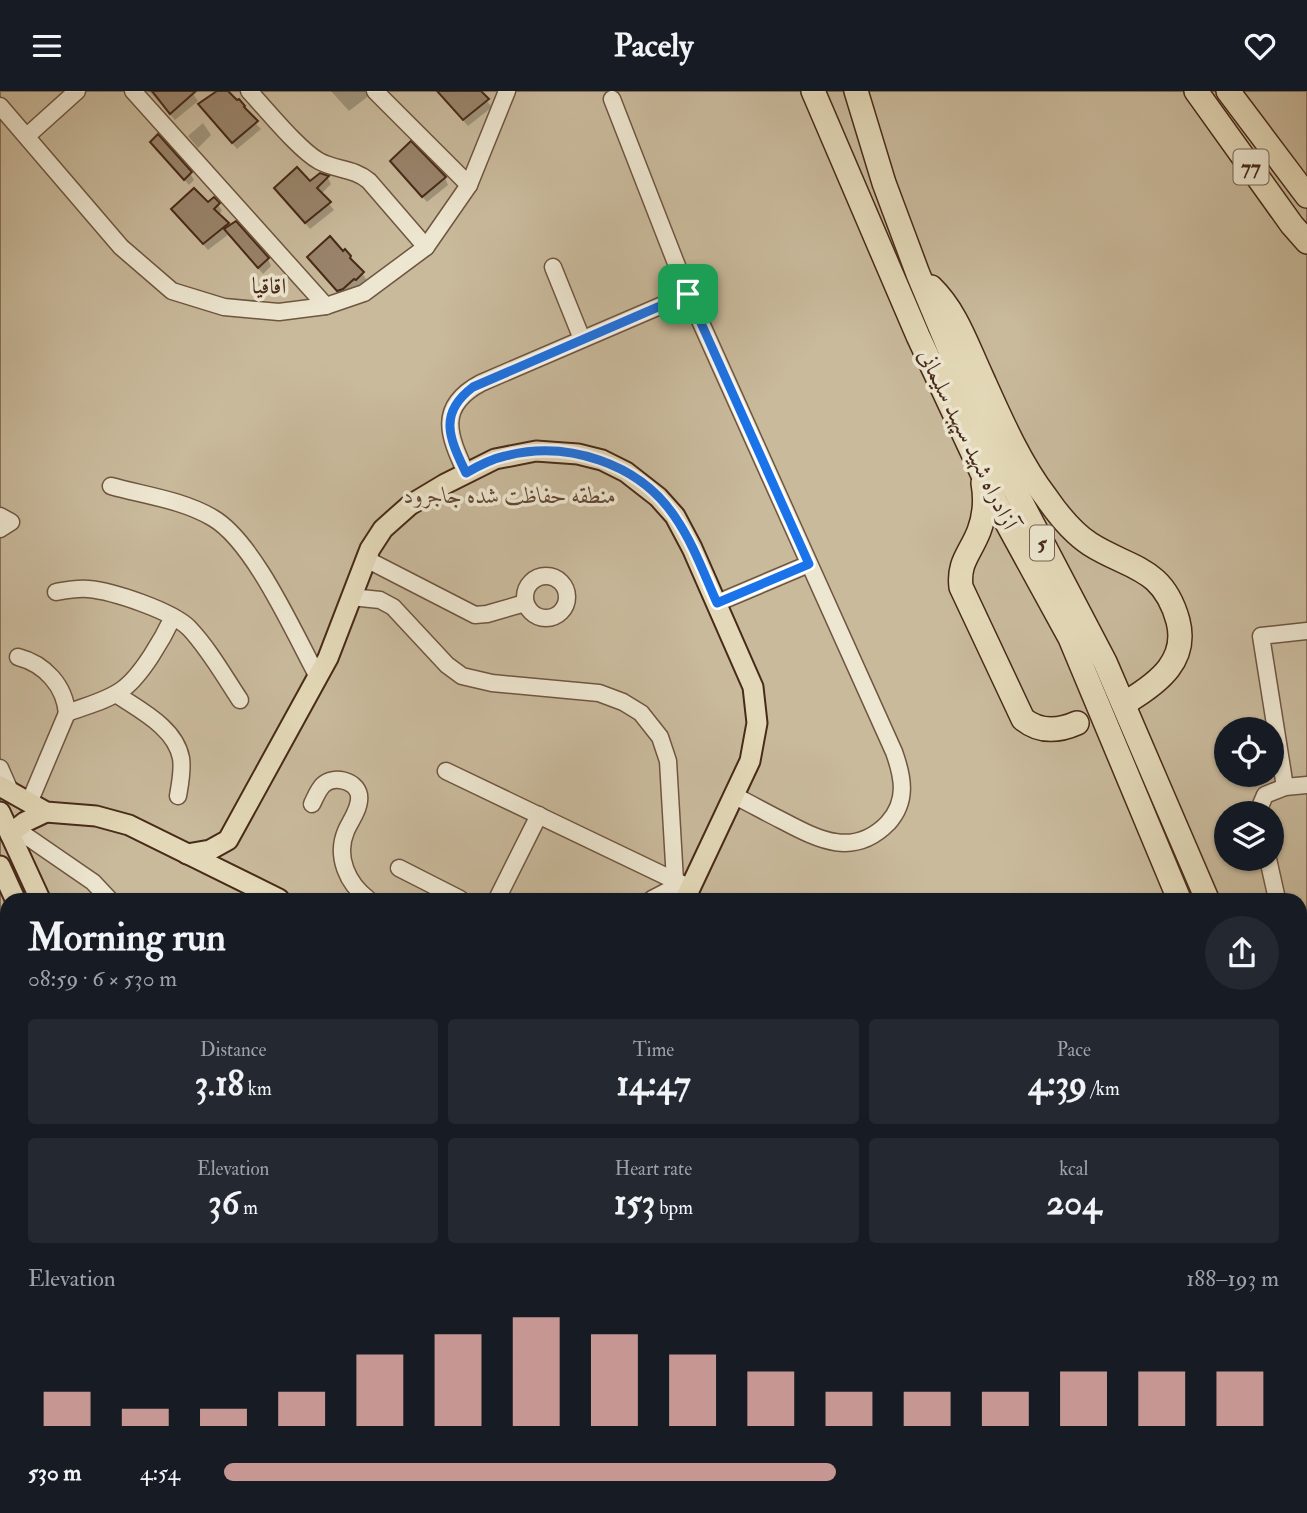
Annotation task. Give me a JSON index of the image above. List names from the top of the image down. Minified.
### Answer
{"streets":{"highway":["77","آزادراه شهید سپهبد سلیمانی","5"],"street":["اقاقیا"]},"parks":["منطقه حفاظت شده جاجرود"],"page":{"header":"Pacely","heading":["Morning run","08:59 · 6 × 530 m"],"stats":[["Distance","3.18 km"],["Time","14:47"],["Pace","4:39 /km"],["Elevation","36 m"],["Heart rate","153 bpm"],["kcal","204"]],"chart":["Elevation","188–193 m"],"list":[{"name":"530 m","note":"4:54"}]}}
